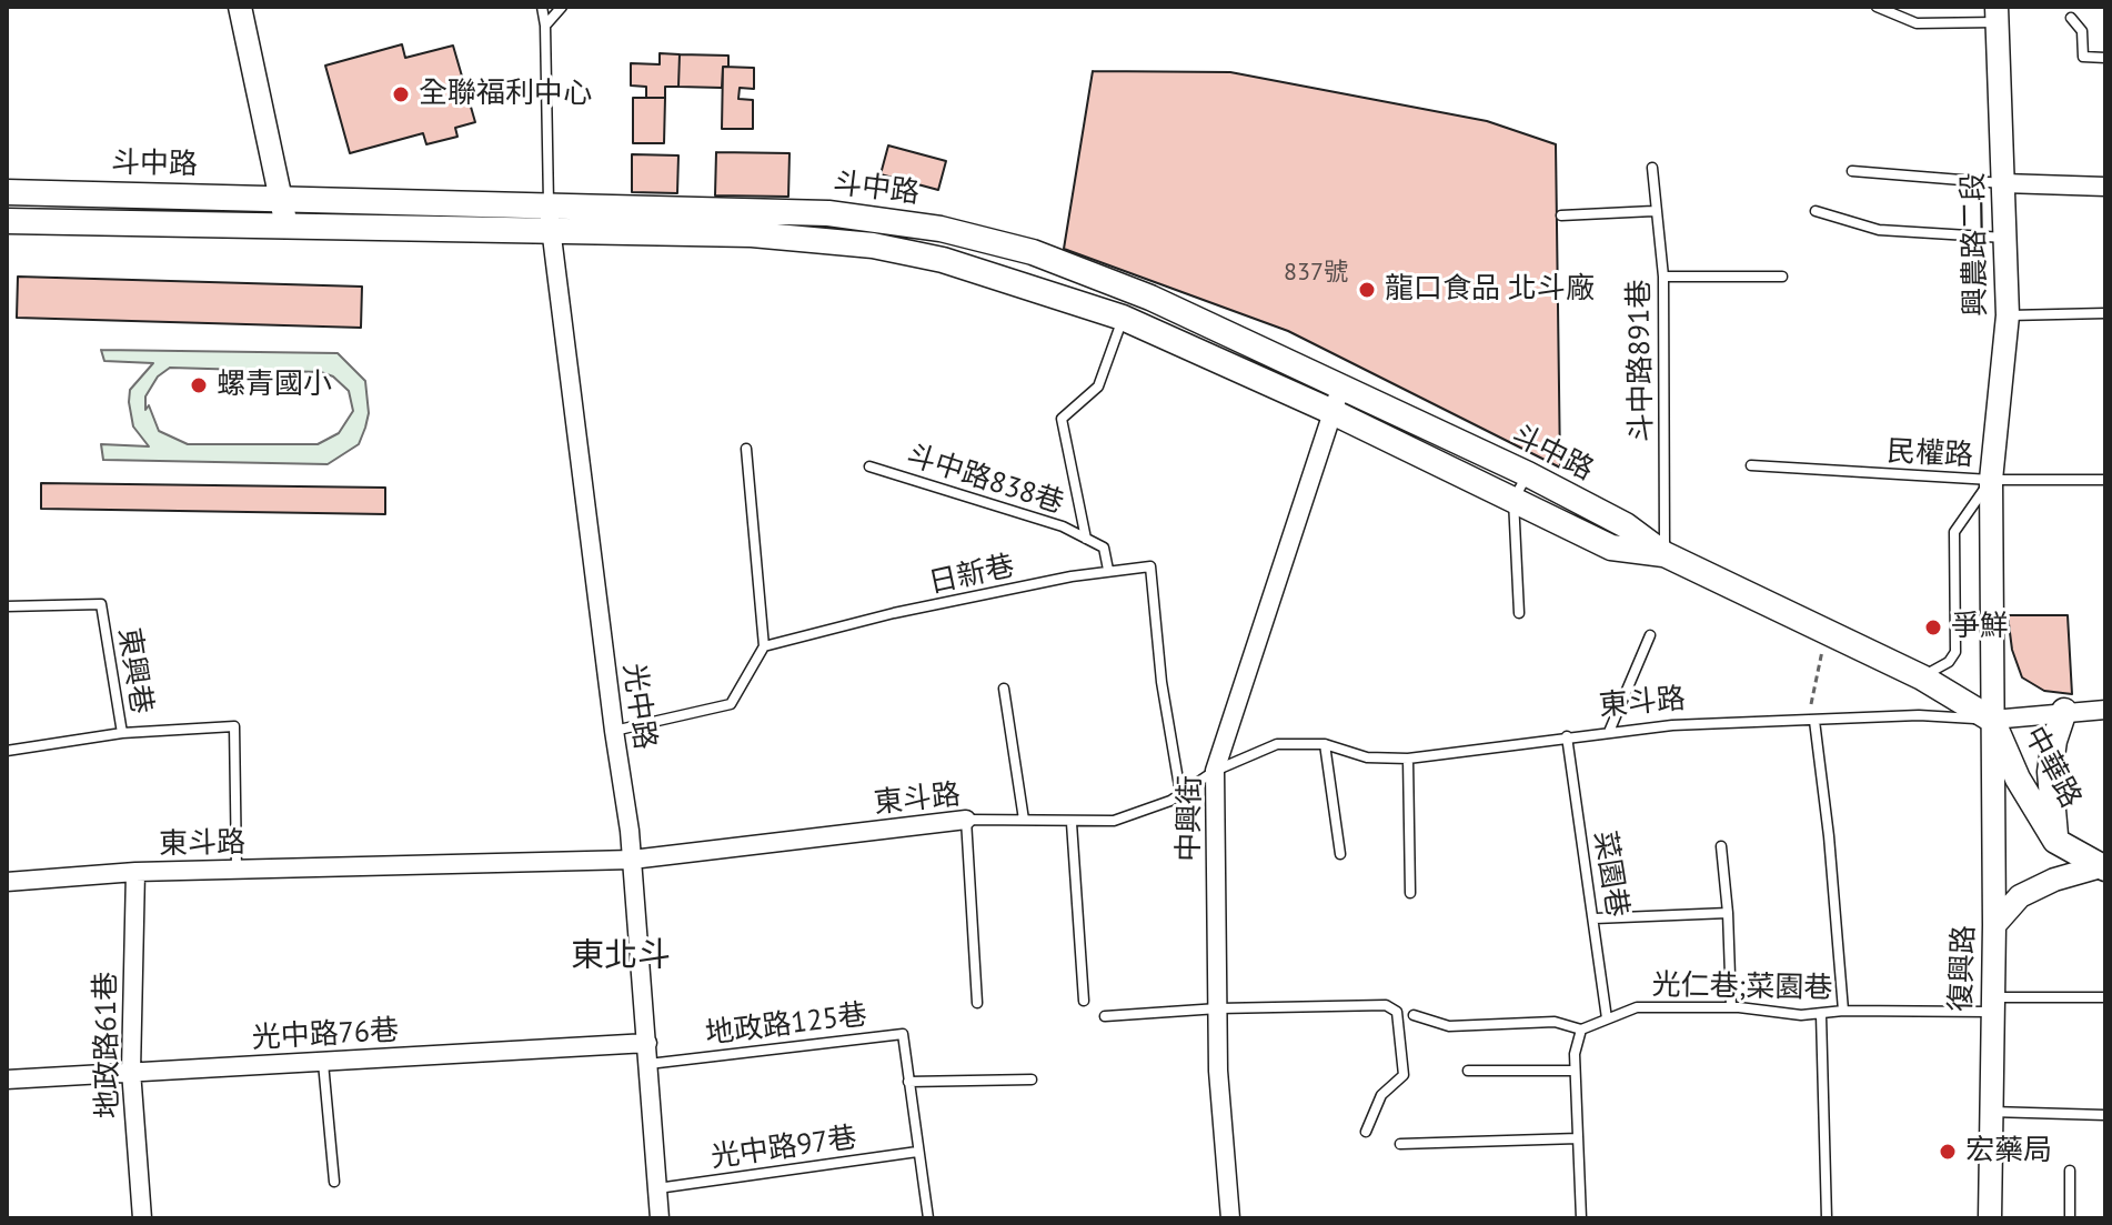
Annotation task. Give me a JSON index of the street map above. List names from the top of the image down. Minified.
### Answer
{"streets":{"main road":["斗中路","中華路"],"street":["興農路二段","東斗路","光中路","中興街","復興路","光中路76巷","地政路61巷"],"lane":["斗中路891巷","民權路","斗中路838巷","日新巷","東興巷","菜園巷","光仁巷;菜園巷","地政路125巷","光中路97巷"]},"crossings":[["斗中路","興農路二段"],["斗中路","斗中路891巷"],["斗中路","斗中路838巷"],["斗中路","東斗路"],["斗中路","光中路"],["斗中路","中華路"],["斗中路","中興街"],["斗中路","復興路"],["興農路二段","民權路"],["興農路二段","東斗路"],["興農路二段","中華路"],["興農路二段","復興路"],["斗中路838巷","日新巷"],["日新巷","東斗路"],["東興巷","東斗路"],["東斗路","光中路"],["東斗路","中華路"],["東斗路","中興街"],["東斗路","菜園巷"],["東斗路","復興路"],["東斗路","地政路61巷"],["光中路","地政路125巷"],["光中路","光中路76巷"],["光中路","光中路97巷"],["中華路","復興路"],["菜園巷","光仁巷;菜園巷"],["復興路","光仁巷;菜園巷"],["地政路125巷","光中路97巷"],["光中路76巷","地政路61巷"]],"districts":["東北斗"],"places":["全聯福利中心","龍口食品 北斗廠","螺青國小","爭鮮","宏藥局"],"house_numbers":["837號"]}
